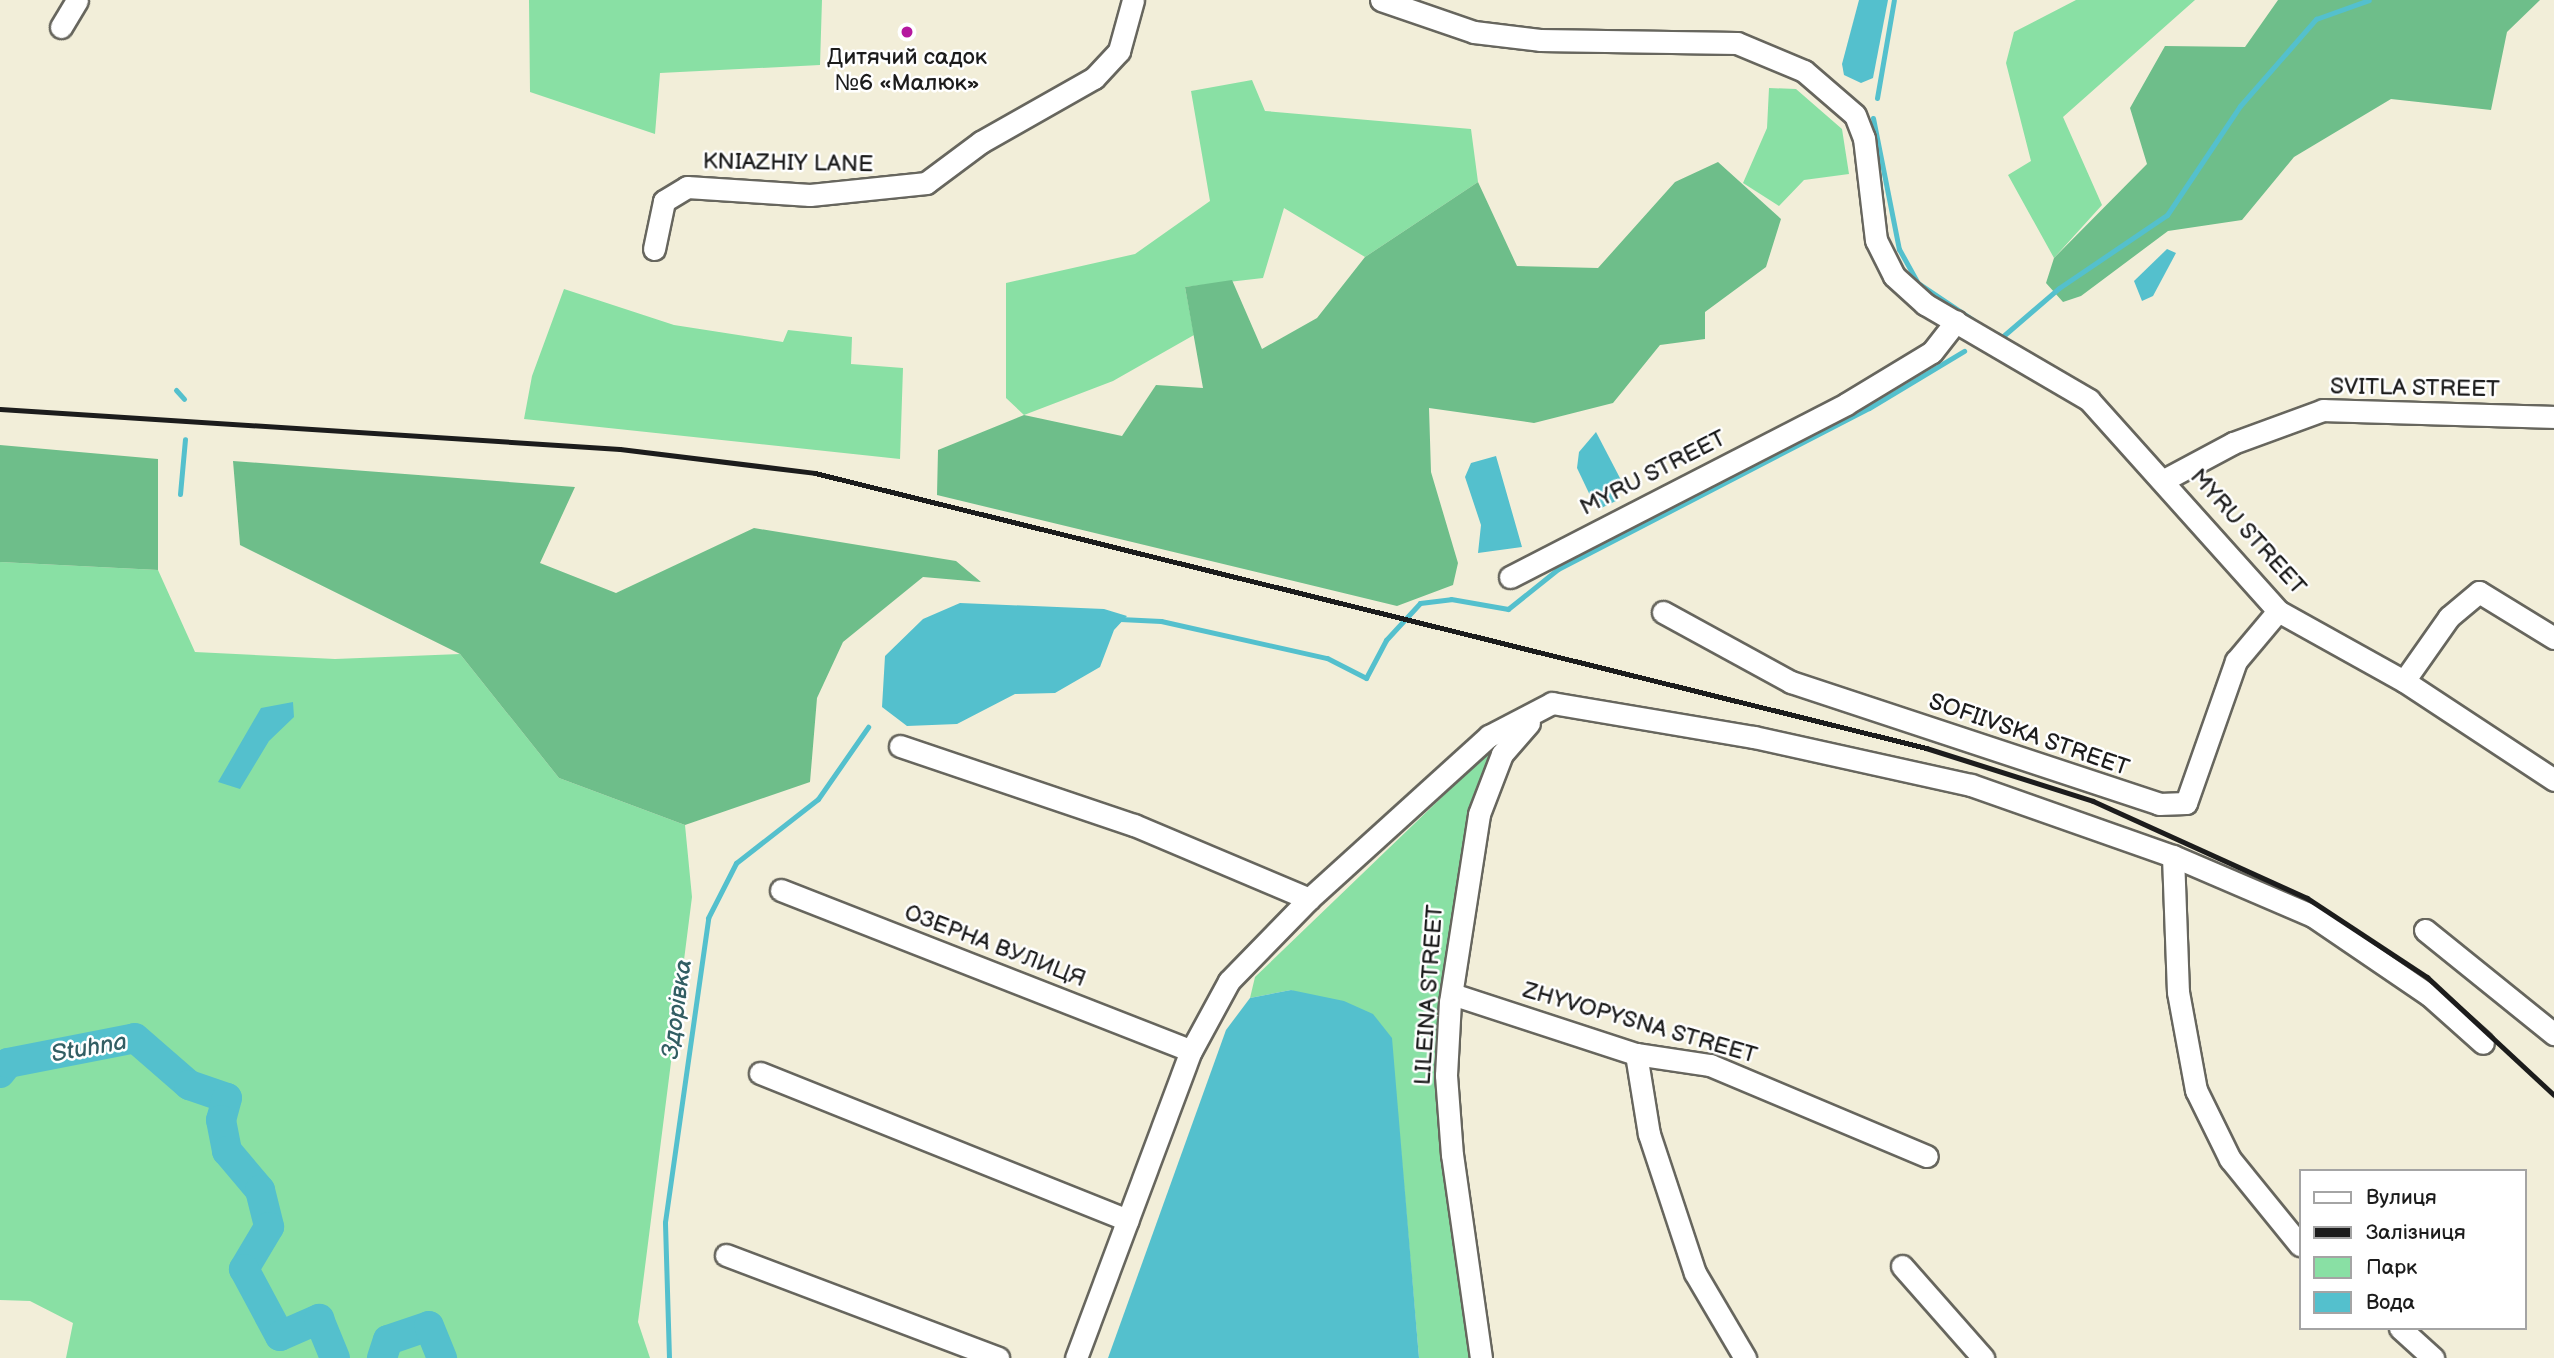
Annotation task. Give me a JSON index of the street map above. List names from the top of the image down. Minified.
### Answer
{"streets":{"street":["KNIAZHIY LANE","SVITLA STREET","MYRU STREET","SOFIIVSKA STREET","ОЗЕРНА ВУЛИЦЯ","LILEINA STREET","ZHYVOPYSNA STREET"]},"crossings":[["SVITLA STREET","MYRU STREET"],["MYRU STREET","SOFIIVSKA STREET"],["LILEINA STREET","ZHYVOPYSNA STREET"]],"water":["Здорівка","Stuhna"],"places":["Дитячий садок №6 «Малюк»"],"legend":["Вулиця","Залізниця","Парк","Вода"]}
